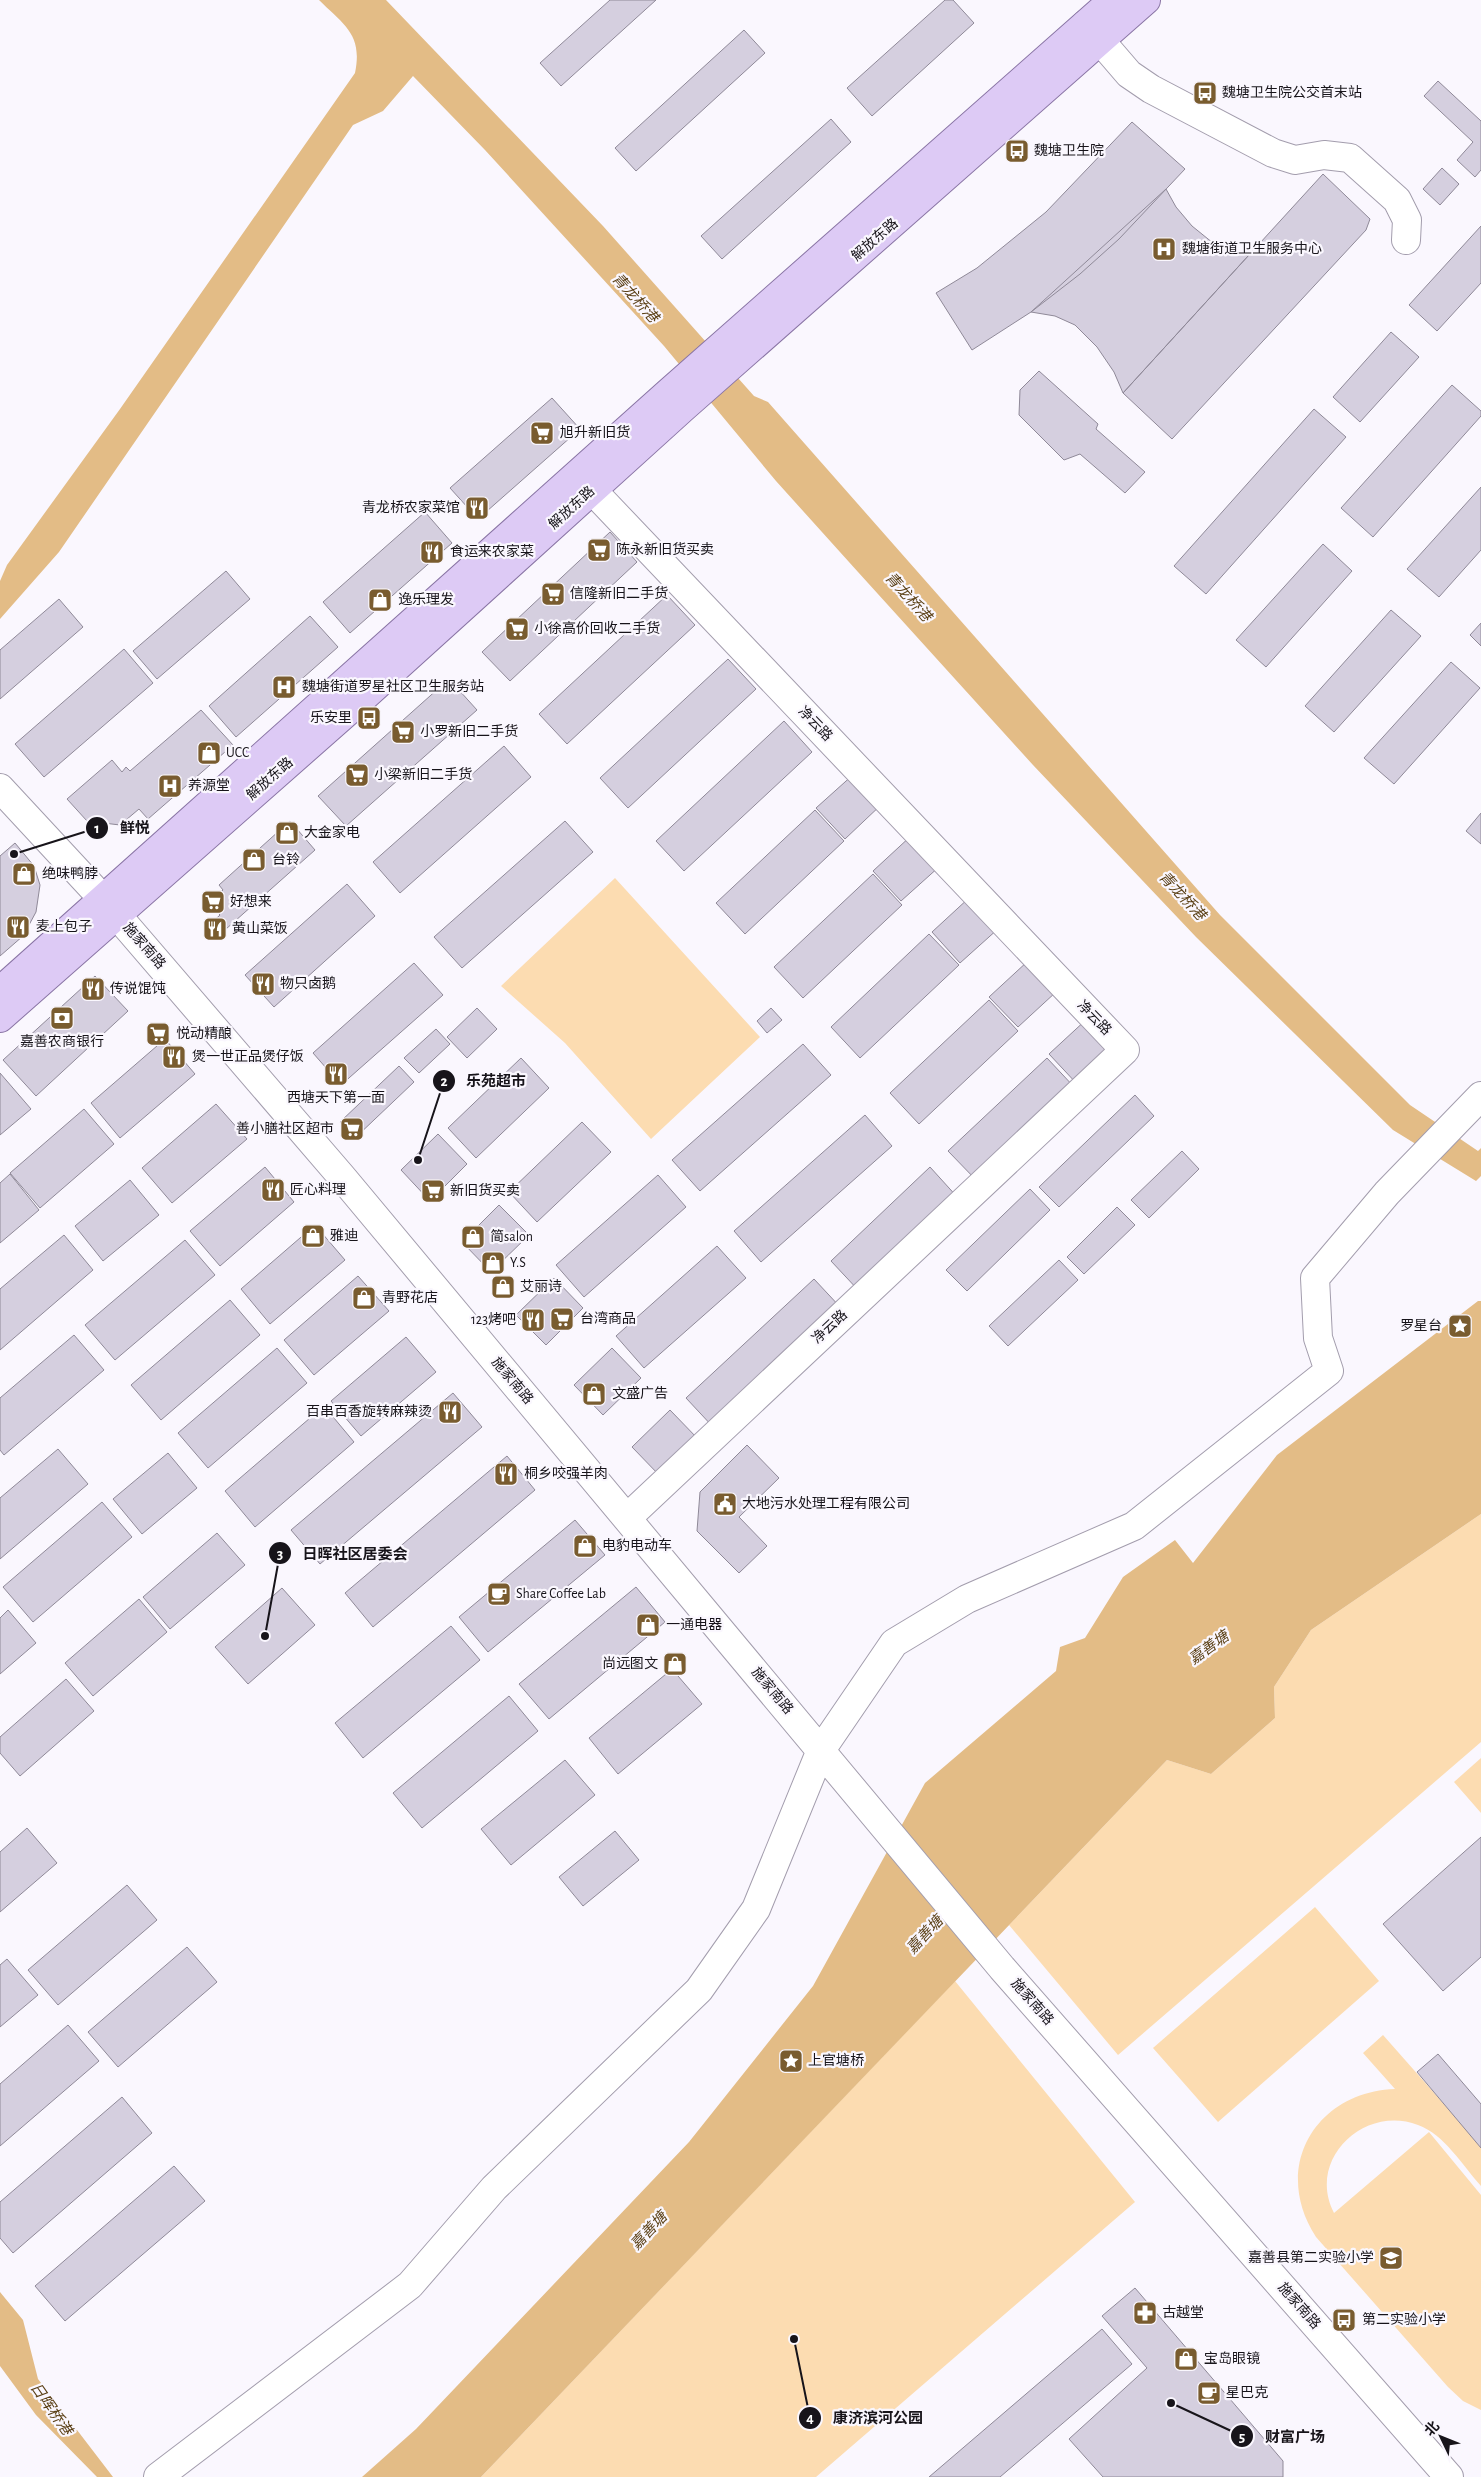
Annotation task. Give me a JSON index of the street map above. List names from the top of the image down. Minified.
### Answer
{"streets":{"main road":["解放东路"],"street":["净云路","施家南路"]},"crossings":[["解放东路","净云路"],["解放东路","施家南路"],["净云路","施家南路"]],"water":["青龙桥港","嘉善塘","日晖桥港"],"places":{"bus stop":["魏塘卫生院公交首末站","魏塘卫生院","乐安里","第二实验小学"],"hospital":["魏塘街道卫生服务中心","魏塘街道罗星社区卫生服务站","养源堂"],"supermarket":["旭升新旧货","陈永新旧货买卖","信隆新旧二手货","小徐高价回收二手货","小罗新旧二手货","小梁新旧二手货","好想来","悦动精酿","善小膳社区超市","新旧货买卖","台湾商品"],"restaurant":["青龙桥农家菜馆","食运来农家菜","麦上包子","黄山菜饭","物只卤鹅","传说馄饨","煲一世正品煲仔饭","西塘天下第一面","匠心料理","123烤吧","百串百香旋转麻辣烫","桐乡咬强羊肉"],"shop":["逸乐理发","UCC","大金家电","台铃","绝味鸭脖","雅迪","简salon","Y.S","艾丽诗","青野花店","文盛广告","电豹电动车","一通电器","尚远图文","宝岛眼镜"],"other":["鲜悦","乐苑超市","日晖社区居委会","康济滨河公园","财富广场"],"bank":["嘉善农商银行"],"place":["罗星台","上官塘桥"],"public building":["大地污水处理工程有限公司"],"cafe":["Share Coffee Lab","星巴克"],"school or university":["嘉善县第二实验小学"],"pharmacy":["古越堂"]},"north":"top left"}
